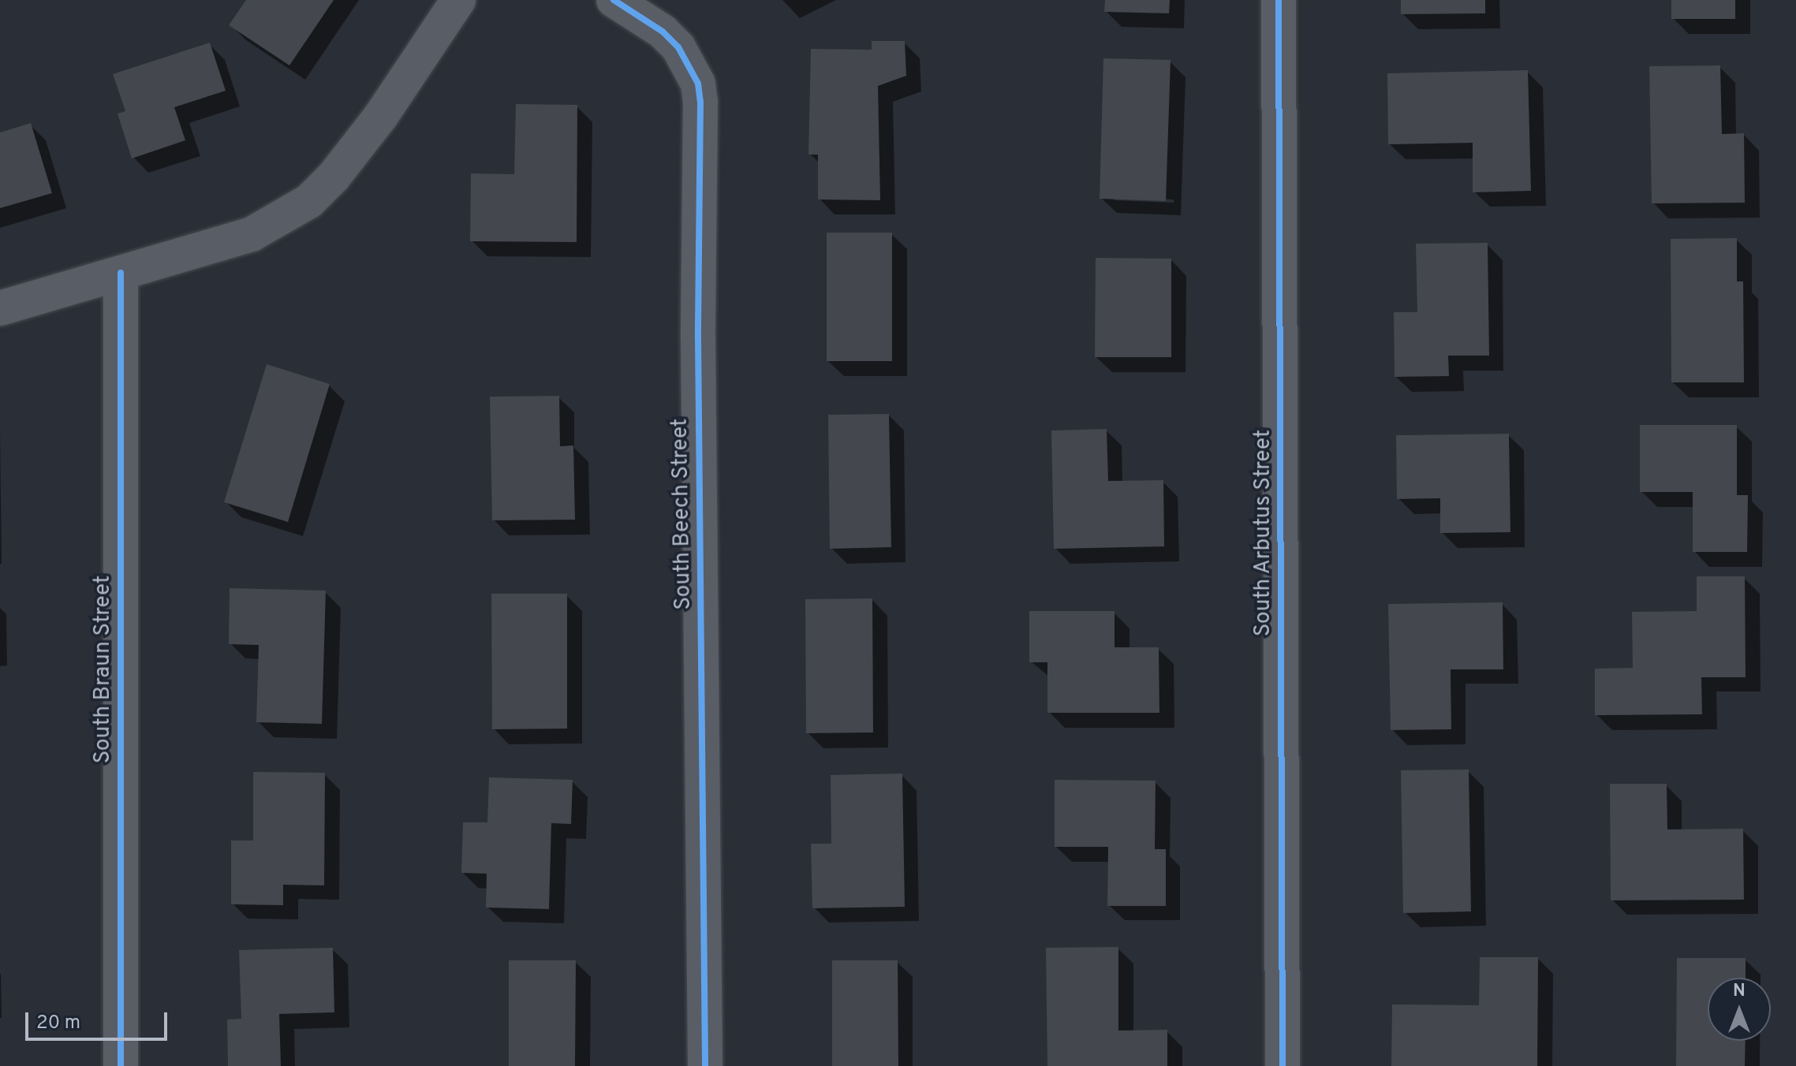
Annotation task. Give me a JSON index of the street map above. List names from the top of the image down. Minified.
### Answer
{"streets":{"street":["South Beech Street","South Arbutus Street","South Braun Street"]},"scale_bar":"20 m","north":"top"}
